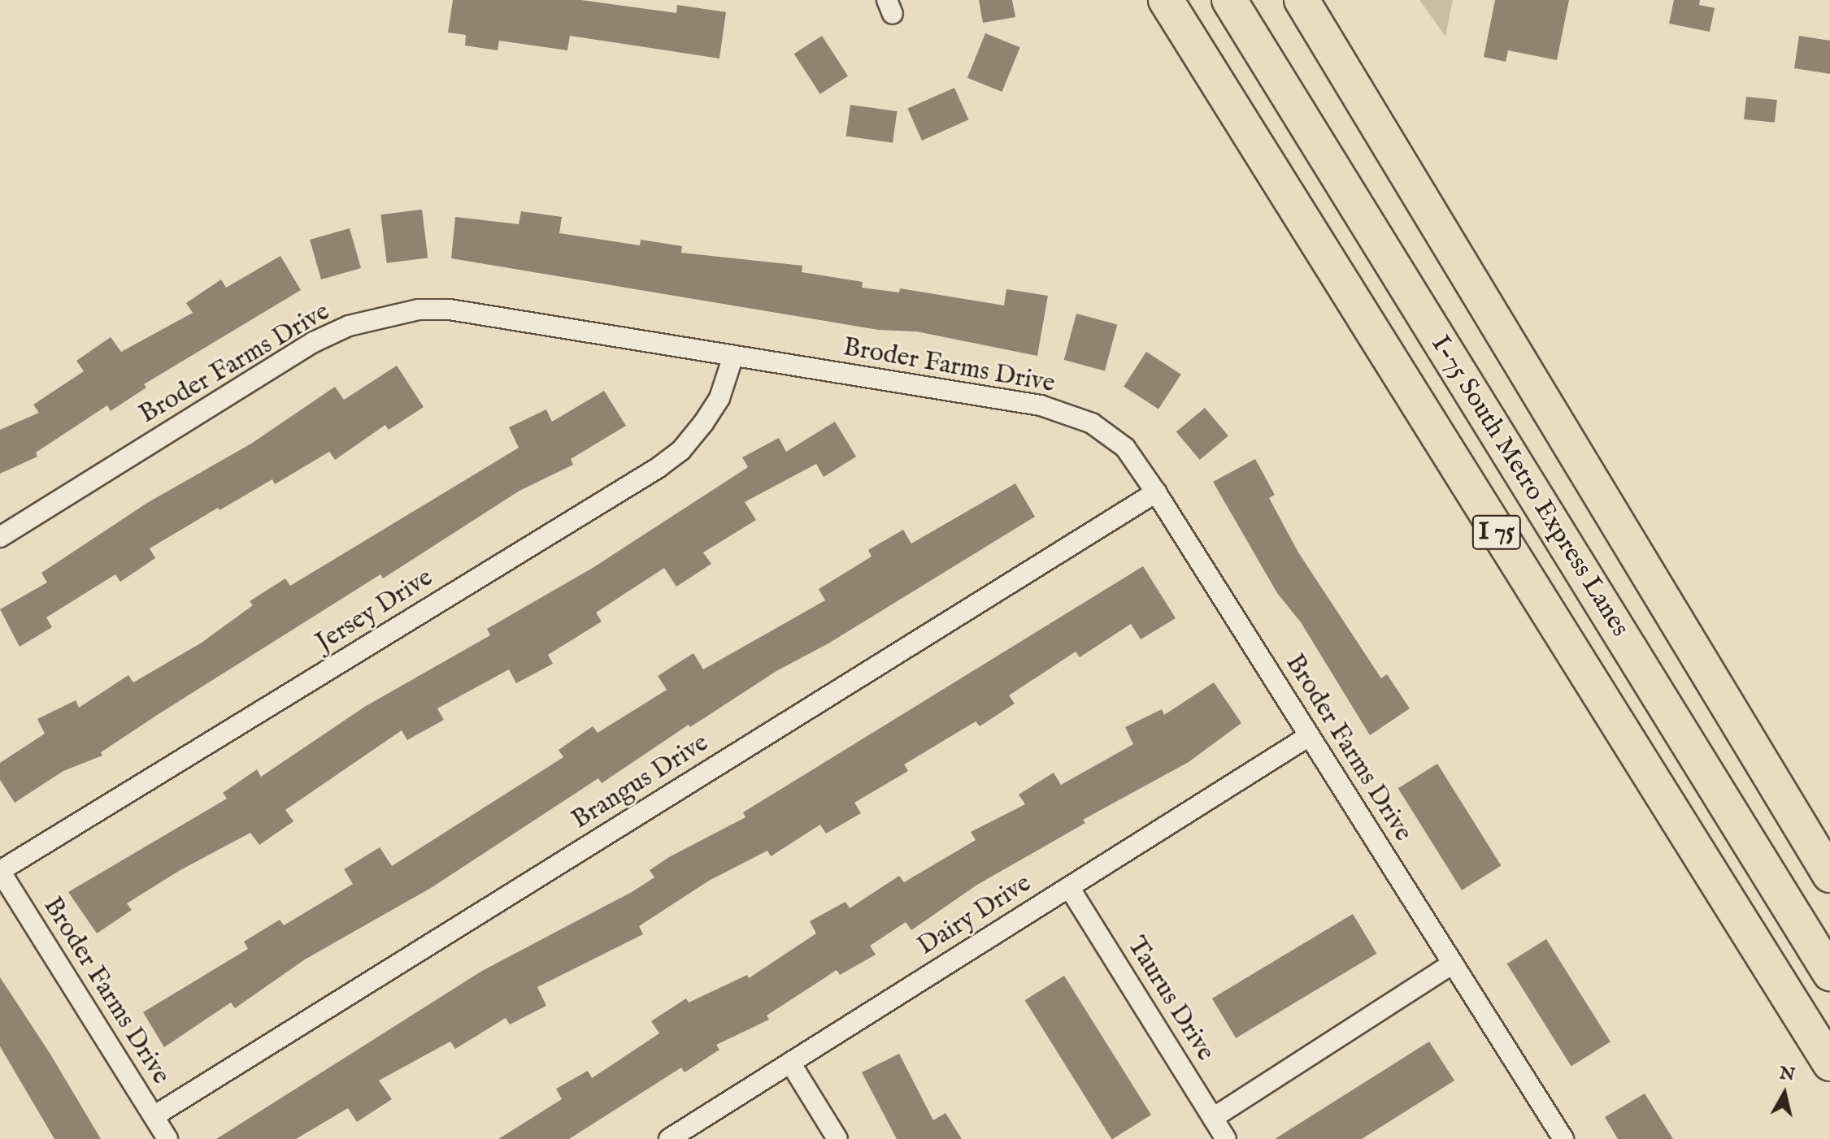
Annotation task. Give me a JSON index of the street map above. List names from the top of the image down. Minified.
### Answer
{"streets":{"highway":["I-75 South Metro Express Lanes","I 75"],"street":["Broder Farms Drive","Jersey Drive","Brangus Drive","Dairy Drive","Taurus Drive"]},"crossings":[["Broder Farms Drive","Jersey Drive"],["Broder Farms Drive","Brangus Drive"],["Broder Farms Drive","Dairy Drive"],["Dairy Drive","Taurus Drive"]],"north":"top"}
